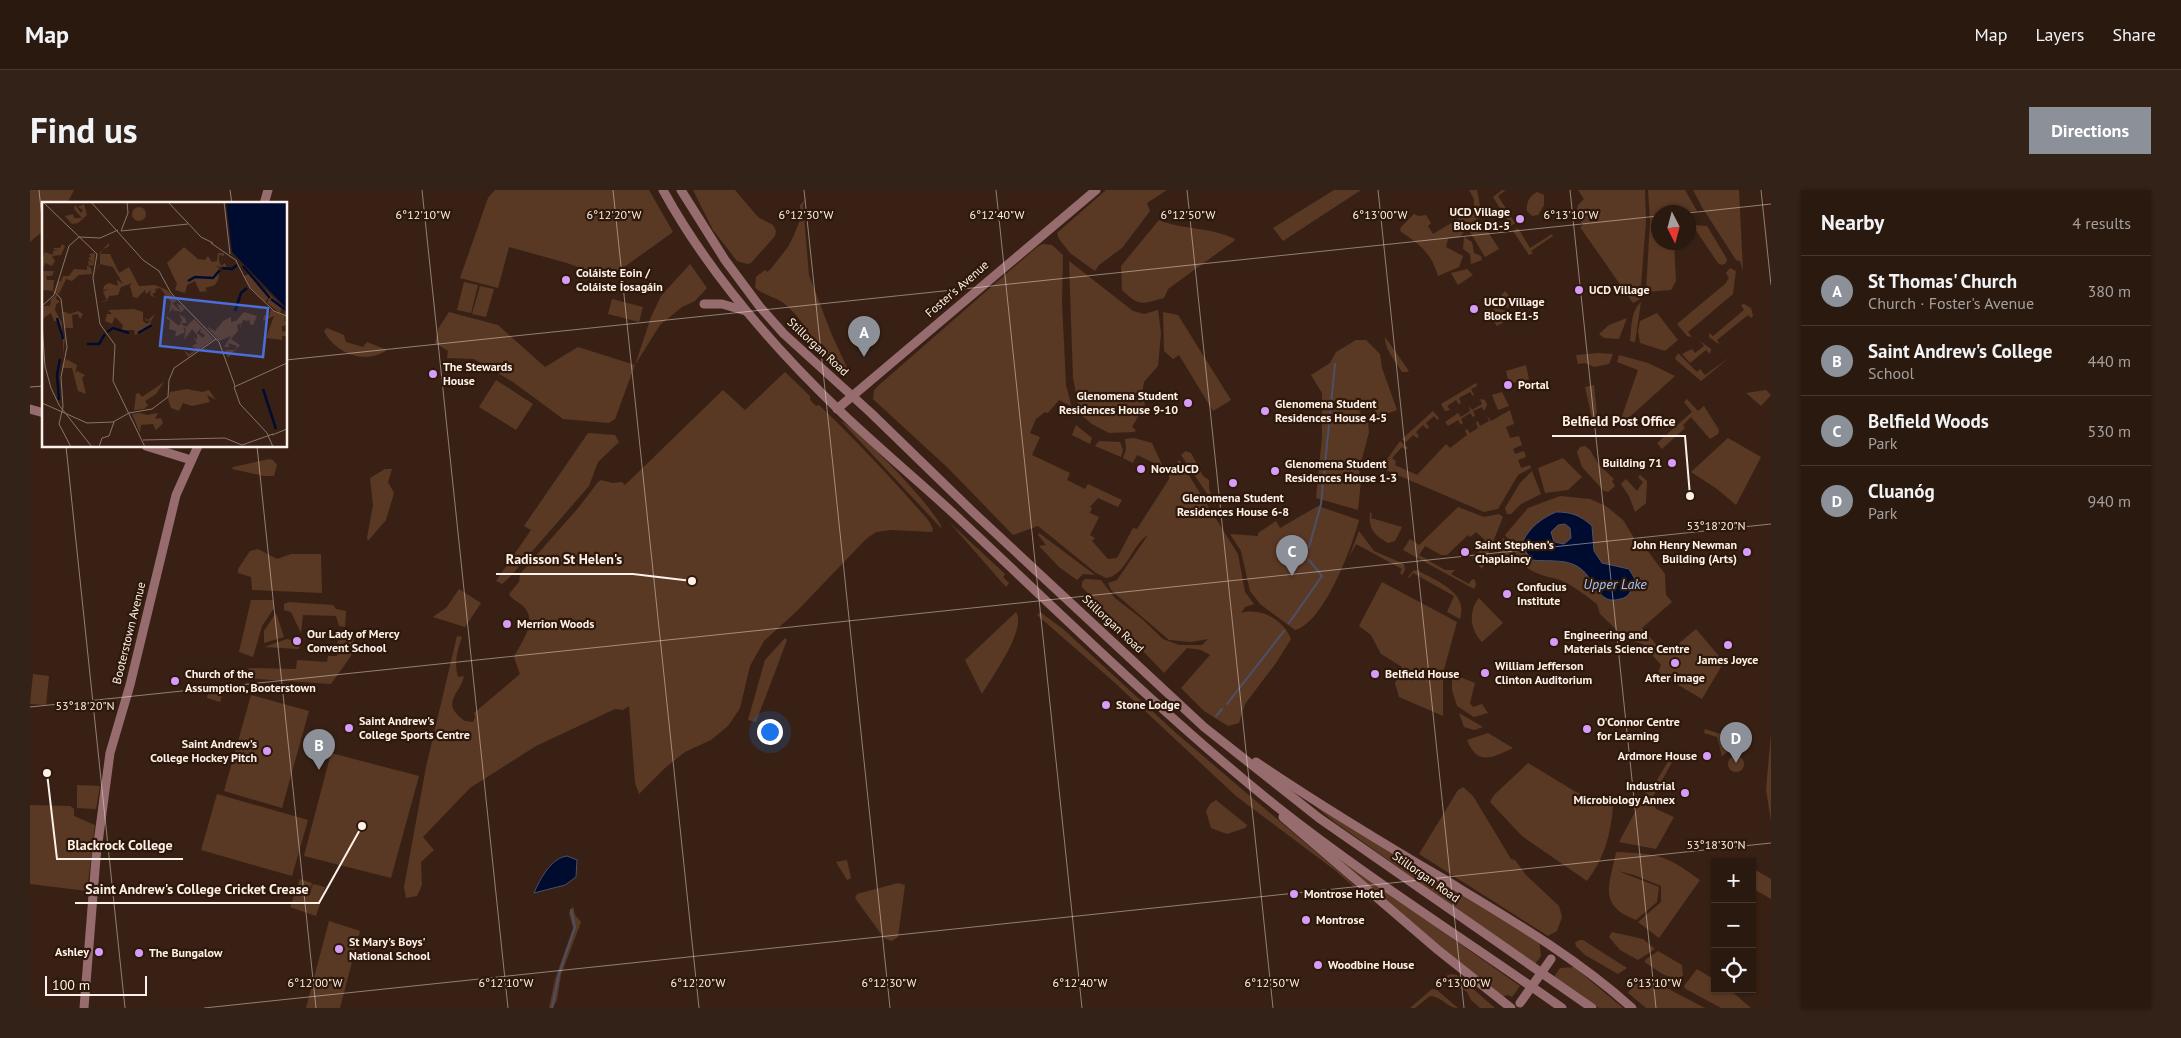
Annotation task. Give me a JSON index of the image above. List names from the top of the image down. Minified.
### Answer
{"streets":{"main road":["Foster's Avenue","Stillorgan Road","Booterstown Avenue"]},"crossings":[["Foster's Avenue","Stillorgan Road"]],"water":["Upper Lake"],"places":["UCD Village Block D1-5","Coláiste Eoin / Coláiste Íosagáin","UCD Village","UCD Village Block E1-5","The Stewards House","Portal","Glenomena Student Residences House 9-10","Glenomena Student Residences House 4-5","Building 71","NovaUCD","Glenomena Student Residences House 1-3","Glenomena Student Residences House 6-8","Belfield Post Office","Saint Stephen's Chaplaincy","John Henry Newman Building (Arts)","Radisson St Helen's","Confucius Institute","Merrion Woods","Our Lady of Mercy Convent School","Engineering and Materials Science Centre","James Joyce","After image","William Jefferson Clinton Auditorium","Belfield House","Church of the Assumption, Booterstown","Stone Lodge","Saint Andrew's College Sports Centre","O'Connor Centre for Learning","Saint Andrew's College Hockey Pitch","Ardmore House","Blackrock College","Industrial Microbiology Annex","Saint Andrew's College Cricket Crease","Montrose Hotel","Montrose","St Mary's Boys' National School","Ashley","The Bungalow","Woodbine House"],"scale_bar":"100 m","north":"bottom","page":{"header":"Map","nav":["Map","Layers","Share"],"title":"Find us","buttons":"Directions","heading":["Nearby","4 results"],"list":[{"mark":"A","name":"St Thomas' Church","note":"Church · Foster's Avenue","value":"380 m"},{"mark":"B","name":"Saint Andrew's College","note":"School","value":"440 m"},{"mark":"C","name":"Belfield Woods","note":"Park","value":"530 m"},{"mark":"D","name":"Cluanóg","note":"Park","value":"940 m"}],"pins":["A","C","D","B"],"map_buttons":["+","−"],"scale":"100 m"},"coordinates":["6°12'10\"W","6°12'20\"W","6°12'30\"W","6°12'40\"W","6°12'50\"W","6°13'00\"W","6°13'10\"W","53°18'20\"N","53°18'30\"N","6°12'00\"W"]}
